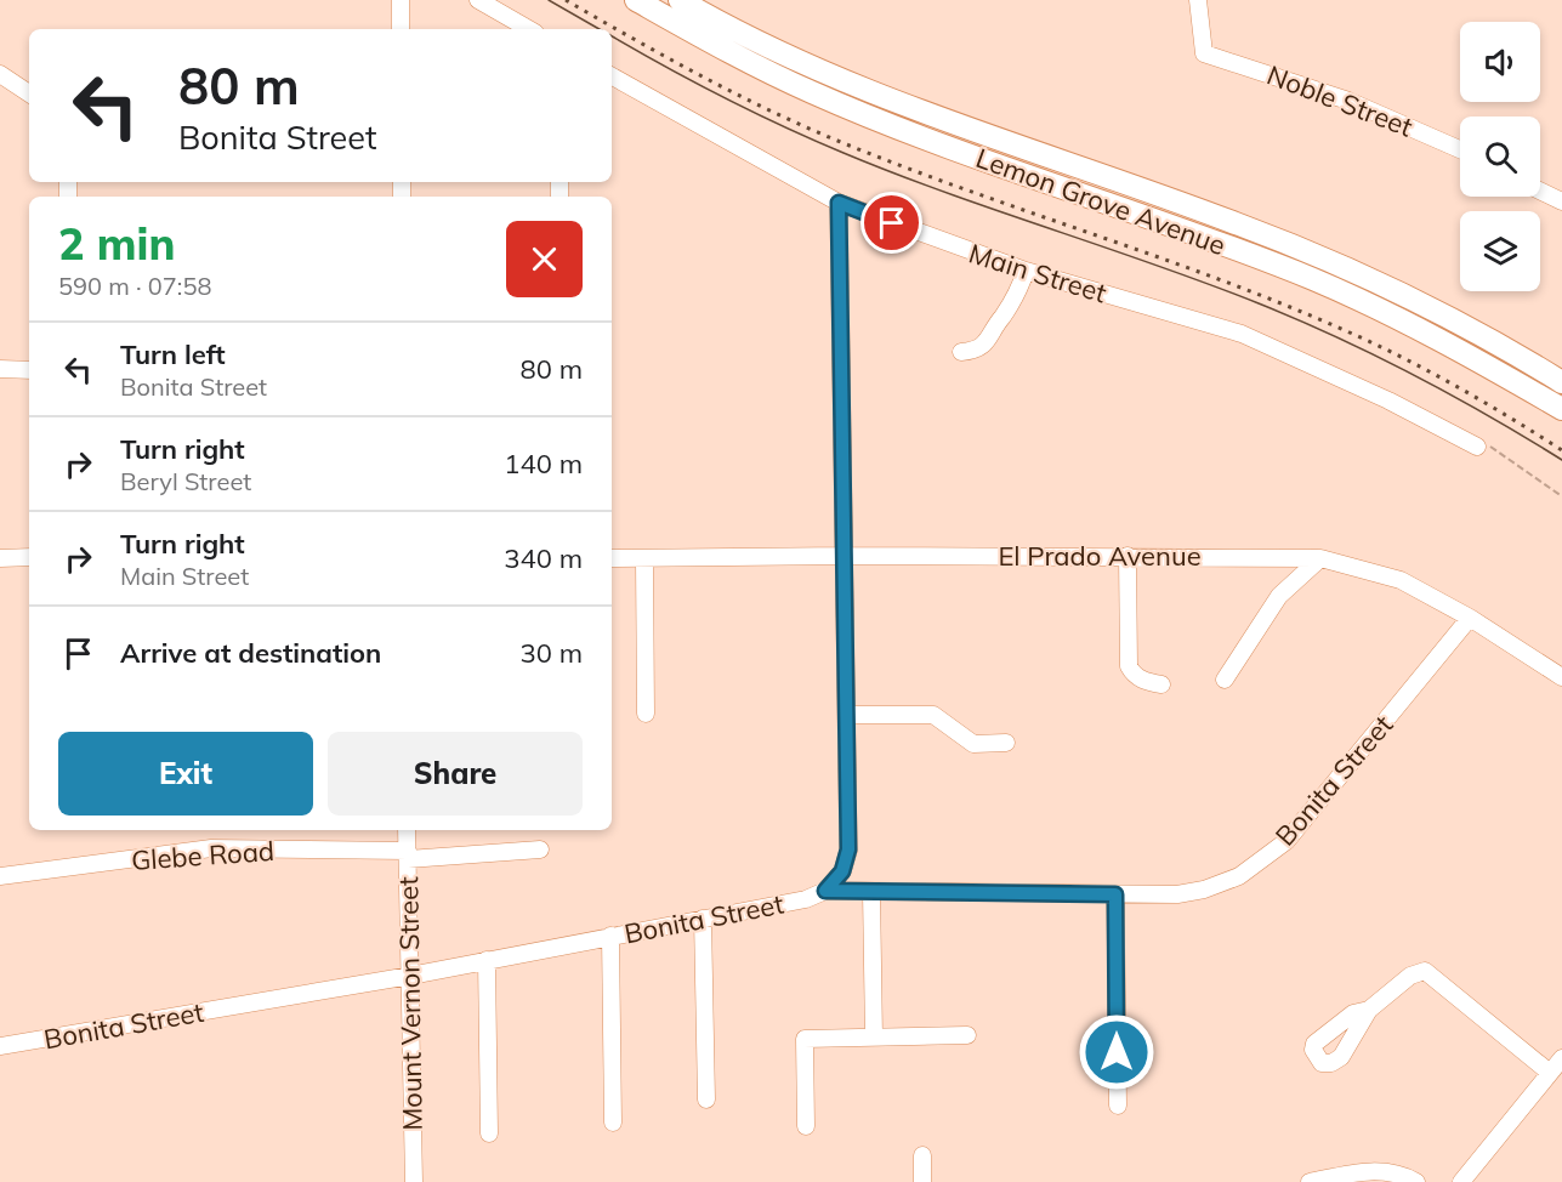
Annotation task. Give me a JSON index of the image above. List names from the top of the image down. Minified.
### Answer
{"streets":{"main road":["Lemon Grove Avenue"],"street":["Noble Street","Main Street","El Prado Avenue","Bonita Street","Glebe Road","Mount Vernon Street"]},"crossings":[["El Prado Avenue","Bonita Street"],["Bonita Street","Mount Vernon Street"],["Glebe Road","Mount Vernon Street"]],"page":{"turn":["80 m","Bonita Street"],"heading":["2 min","590 m · 07:58"],"list":[{"name":"Turn left","note":"Bonita Street","value":"80 m"},{"name":"Turn right","note":"Beryl Street","value":"140 m"},{"name":"Turn right","note":"Main Street","value":"340 m"},{"name":"Arrive at destination","value":"30 m"}],"buttons":["Exit","Share"]}}
